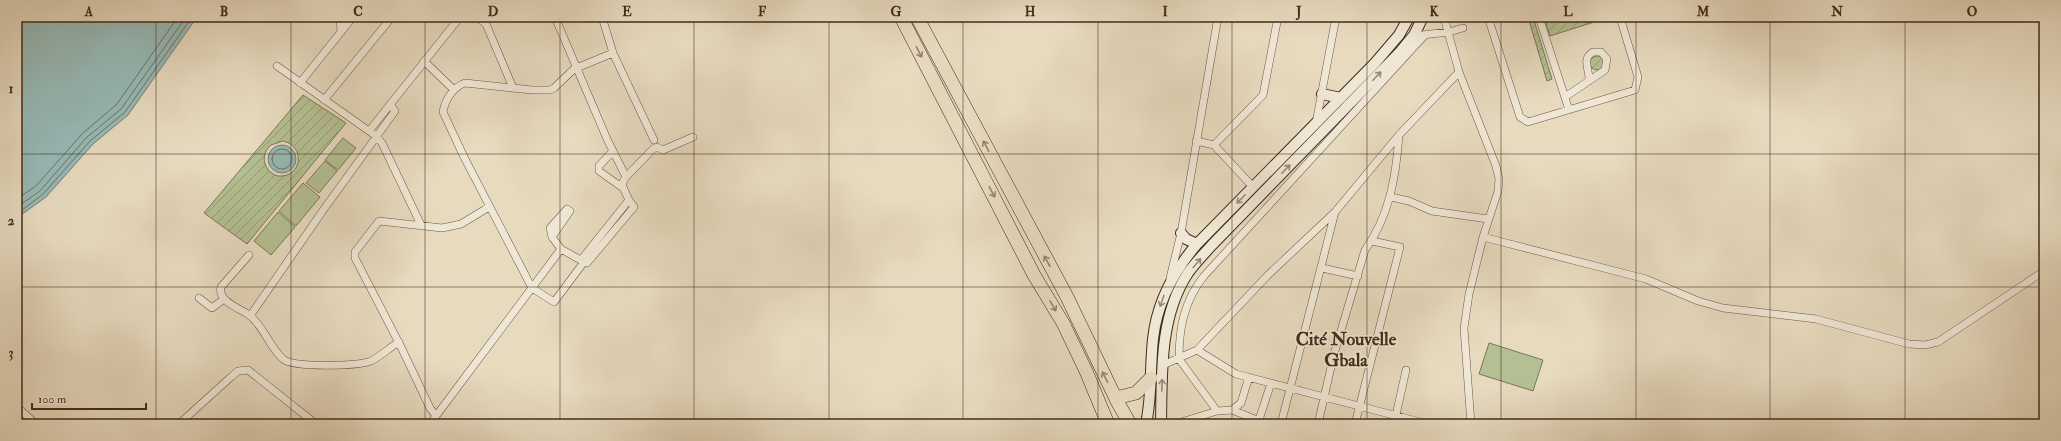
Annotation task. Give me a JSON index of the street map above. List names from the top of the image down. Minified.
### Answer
{"districts":["Cité Nouvelle Gbala"],"scale_bar":"100 m","grid":{"columns":["A","B","C","D","E","F","G","H","I","J","K","L","M","N","O"],"rows":["1","2","3"]}}
